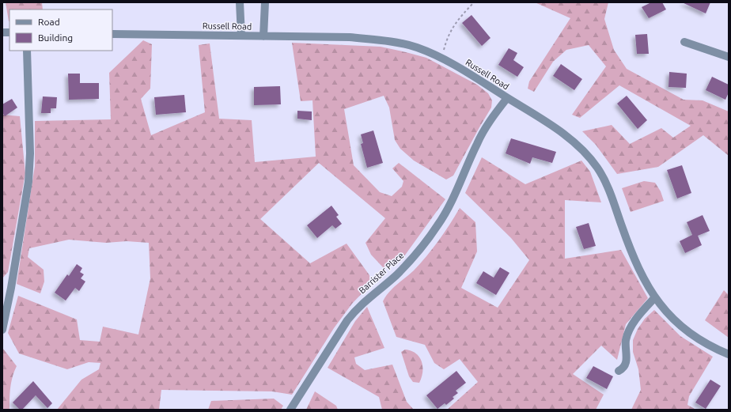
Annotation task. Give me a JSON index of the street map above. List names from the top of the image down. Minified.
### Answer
{"streets":{"street":["Russell Road","Barrister Place"]},"crossings":[["Russell Road","Barrister Place"]],"legend":["Road","Building"]}
